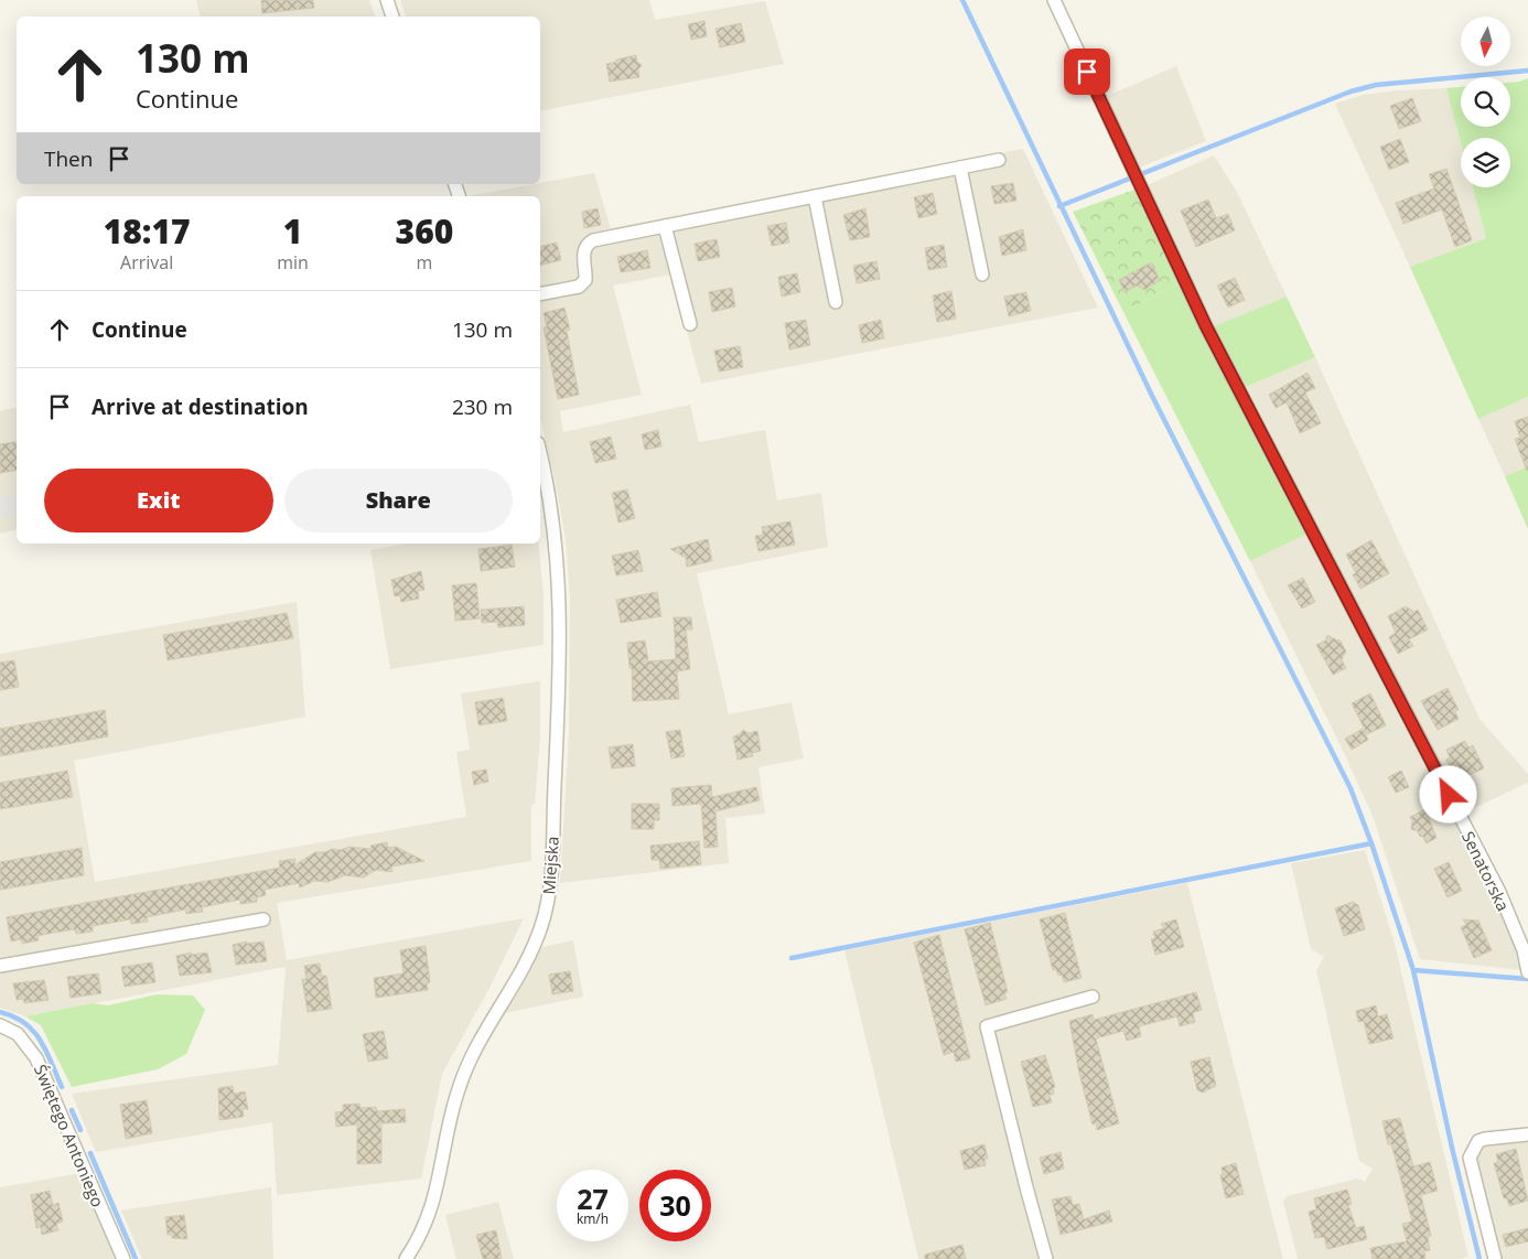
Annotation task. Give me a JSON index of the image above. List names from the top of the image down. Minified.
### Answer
{"streets":{"street":["Miejska","Senatorska","Świętego Antoniego"]},"north":"bottom","page":{"turn":["130 m","Continue"],"then":"Then","eta":["18:17","Arrival","1","min","360","m"],"list":[{"name":"Continue","value":"130 m"},{"name":"Arrive at destination","value":"230 m"}],"buttons":["Exit","Share"],"speed":"27 km/h","limit":"30"}}
